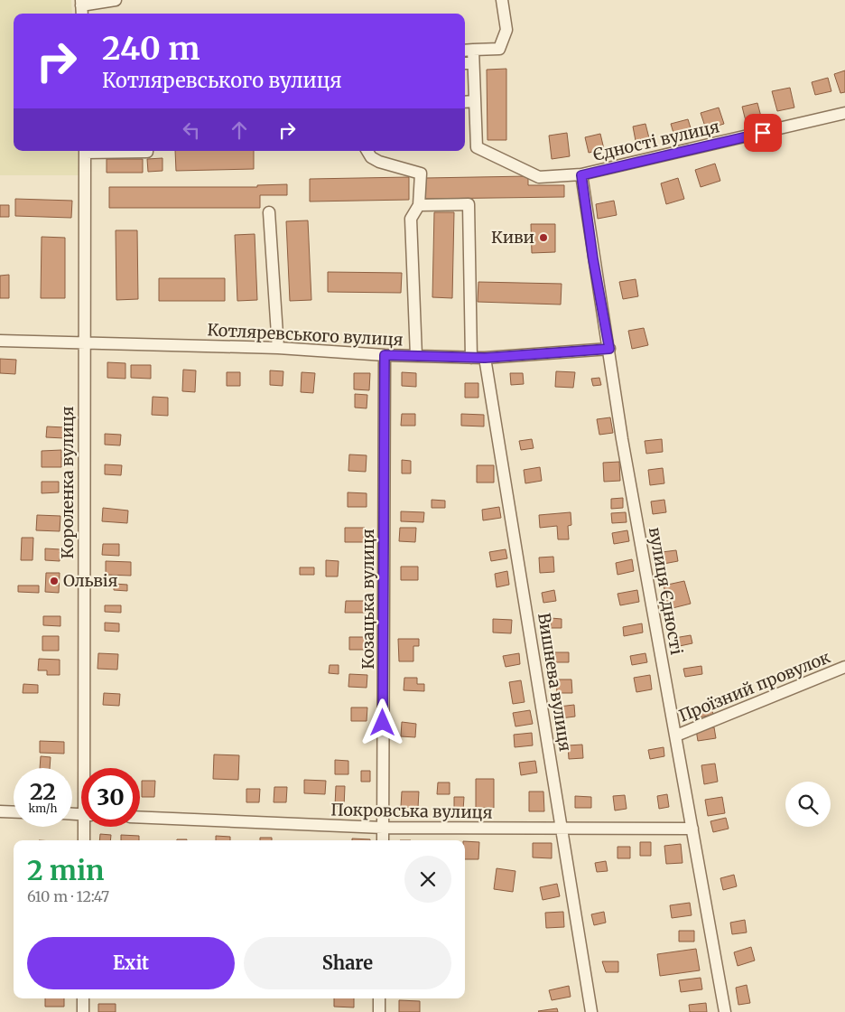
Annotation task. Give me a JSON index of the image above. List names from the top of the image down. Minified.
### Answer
{"streets":{"street":["Єдності вулиця","Котляревського вулиця","Короленка вулиця","вулиця Єдності","Козацька вулиця","Вишнева вулиця","Проїзний провулок","Покровська вулиця"]},"crossings":[["Єдності вулиця","вулиця Єдності"],["Котляревського вулиця","Короленка вулиця"],["Котляревського вулиця","вулиця Єдності"],["Котляревського вулиця","Козацька вулиця"],["Котляревського вулиця","Вишнева вулиця"],["вулиця Єдності","Проїзний провулок"],["вулиця Єдності","Покровська вулиця"],["Козацька вулиця","Покровська вулиця"],["Вишнева вулиця","Покровська вулиця"]],"places":["Киви","Ольвія"],"page":{"turn":["240 m","Котляревського вулиця"],"speed":"22 km/h","limit":"30","heading":["2 min","610 m · 12:47"],"buttons":["Exit","Share"]}}
